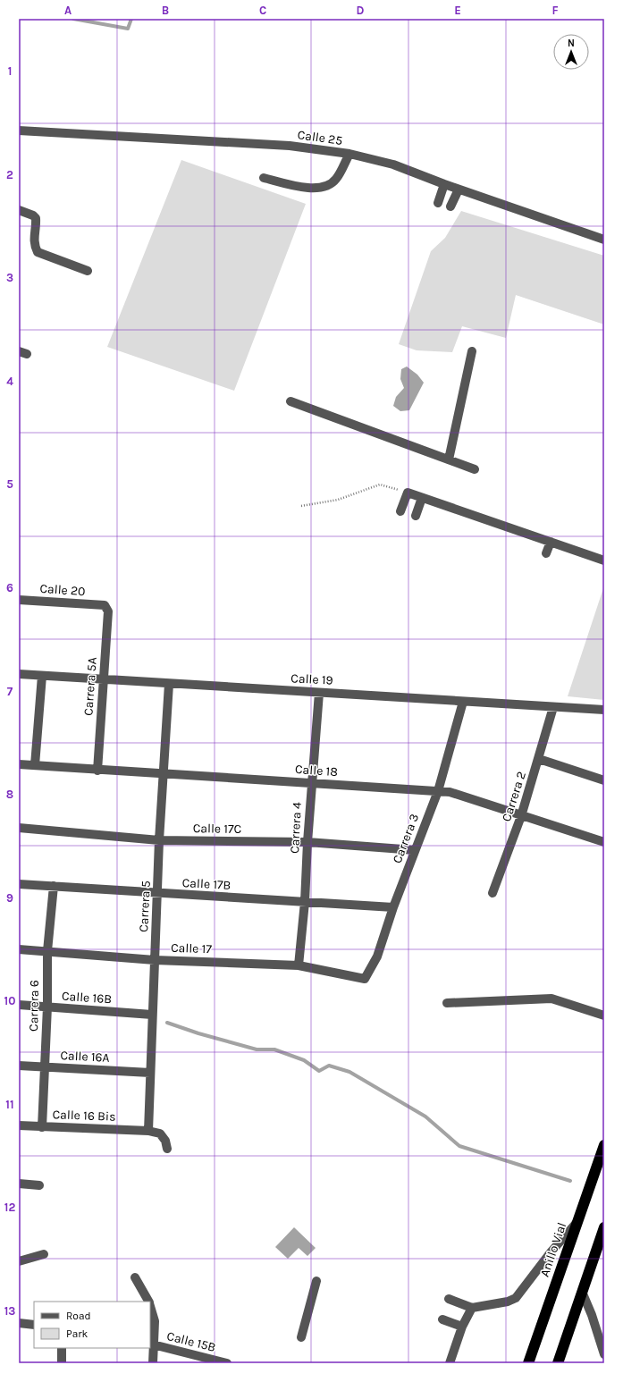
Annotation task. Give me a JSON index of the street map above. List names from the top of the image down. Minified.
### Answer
{"streets":{"highway":["Anillo Vial"],"street":["Calle 25","Calle 20","Calle 19","Carrera 5A","Calle 18","Carrera 2","Carrera 4","Calle 17C","Carrera 3","Calle 17B","Carrera 5","Calle 17","Calle 16B","Carrera 6","Calle 16A","Calle 16 Bis","Calle 15B"]},"crossings":[["Calle 20","Carrera 5A"],["Calle 19","Carrera 5A"],["Calle 19","Carrera 2"],["Calle 19","Carrera 4"],["Calle 19","Carrera 3"],["Calle 19","Carrera 5"],["Carrera 5A","Calle 18"],["Calle 18","Carrera 2"],["Calle 18","Carrera 4"],["Calle 18","Carrera 3"],["Calle 18","Carrera 5"],["Carrera 4","Calle 17C"],["Carrera 4","Calle 17B"],["Carrera 4","Calle 17"],["Calle 17C","Carrera 3"],["Calle 17C","Carrera 5"],["Carrera 3","Calle 17B"],["Carrera 3","Calle 17"],["Calle 17B","Carrera 5"],["Calle 17B","Carrera 6"],["Carrera 5","Calle 17"],["Carrera 5","Calle 16B"],["Carrera 5","Calle 16A"],["Carrera 5","Calle 16 Bis"],["Calle 17","Carrera 6"],["Calle 16B","Carrera 6"],["Carrera 6","Calle 16A"],["Carrera 6","Calle 16 Bis"]],"legend":["Road","Park"],"north":"top","grid":{"columns":["A","B","C","D","E","F"],"rows":["1","2","3","4","5","6","7","8","9","10","11","12","13"]}}
